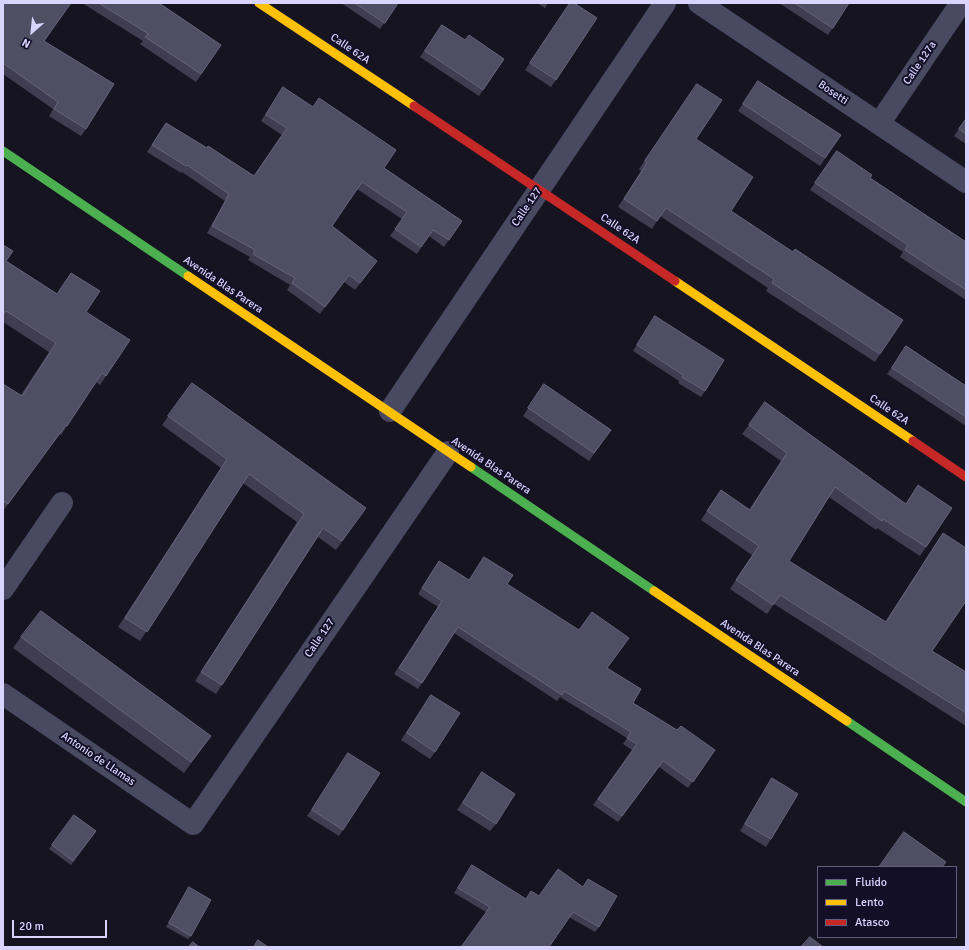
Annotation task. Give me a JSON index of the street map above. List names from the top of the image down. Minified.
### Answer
{"streets":{"main road":["Calle 62A","Avenida Blas Parera"],"street":["Calle 127a","Bosetti","Calle 127","Antonio de Llamas"]},"crossings":[["Calle 62A","Calle 127"],["Calle 127a","Bosetti"],["Calle 127","Avenida Blas Parera"],["Calle 127","Antonio de Llamas"]],"legend":["Fluido","Lento","Atasco"],"scale_bar":"20 m","north":"bottom left"}
